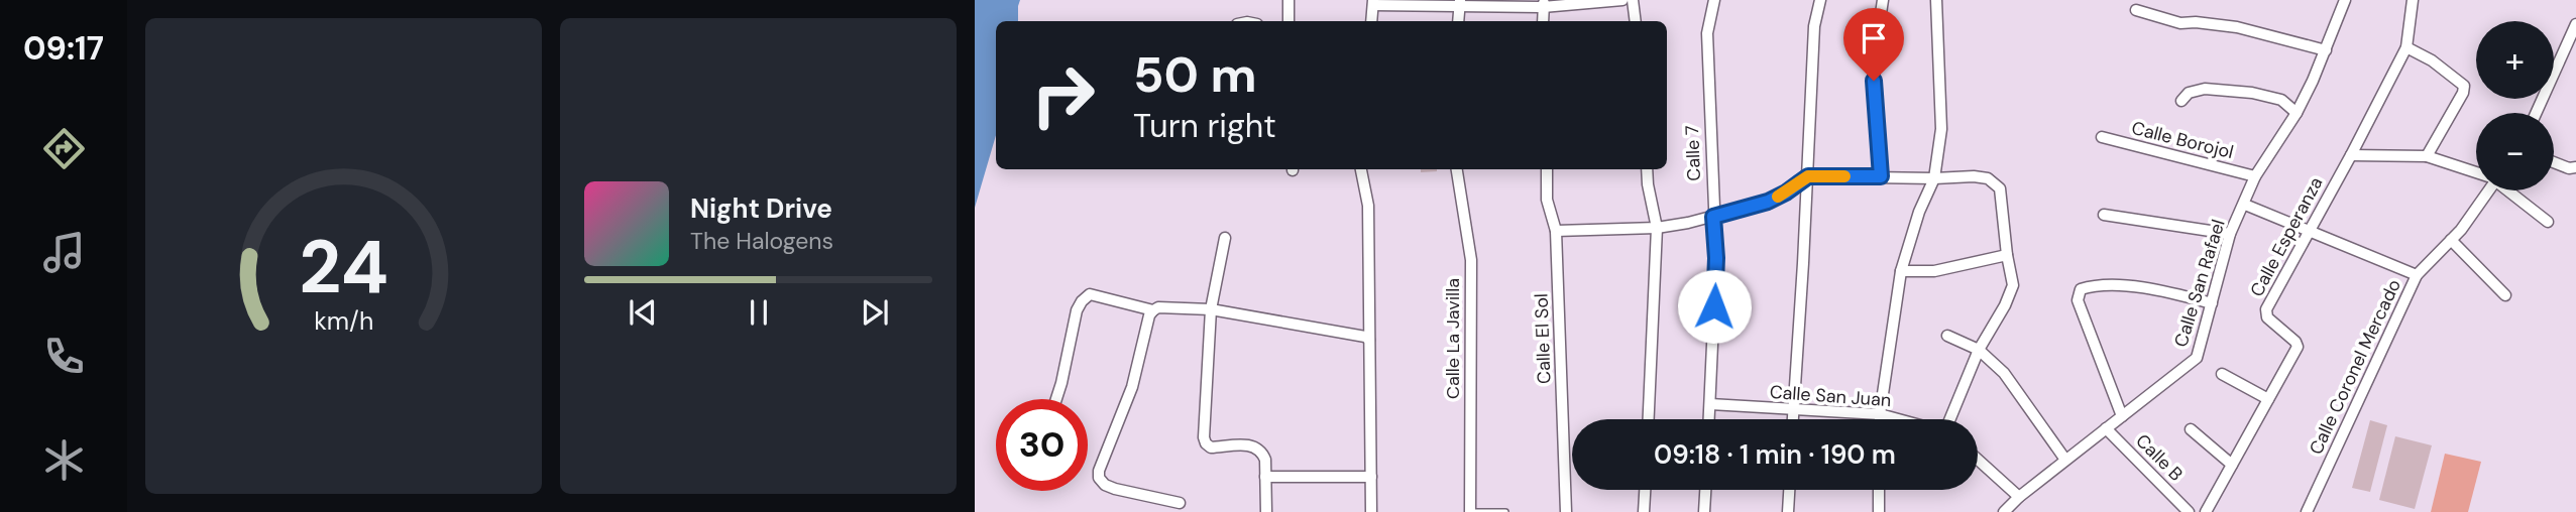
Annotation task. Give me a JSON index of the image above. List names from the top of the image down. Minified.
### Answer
{"streets":{"street":["Calle Borojol","Calle 7","Calle Esperanza","Calle San Rafael","Calle La Javilla","Calle El Sol","Calle Coronel Mercado","Calle San Juan","Calle B"]},"crossings":[["Calle Borojol","Calle San Rafael"],["Calle 7","Calle San Juan"],["Calle San Rafael","Calle B"]],"page":{"tabs":"09:17","map_buttons":["+","−"],"turn":["50 m","Turn right"],"song":["Night Drive","The Halogens"],"limit":"30","trip":"09:18 · 1 min · 190 m","gauge":["24","km/h"]}}
